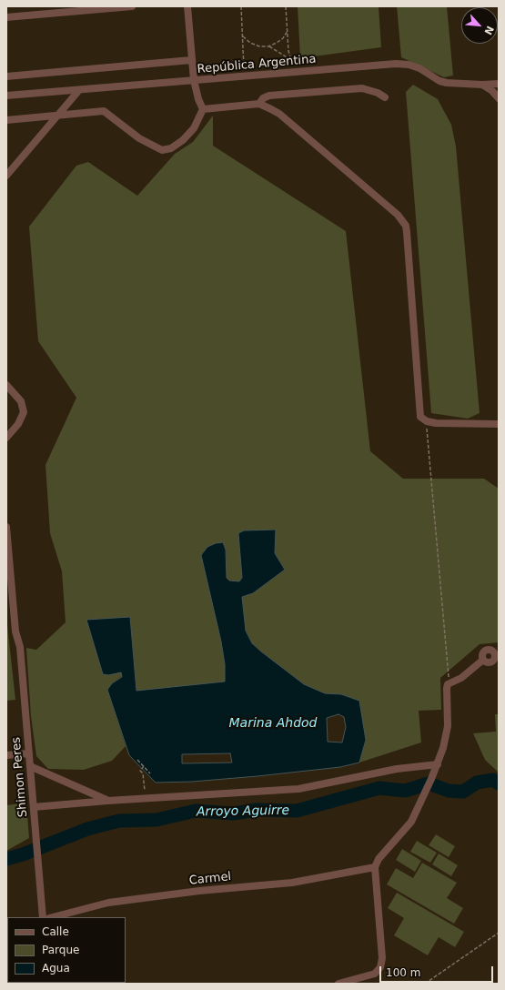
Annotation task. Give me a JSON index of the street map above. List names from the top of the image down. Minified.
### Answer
{"streets":{"street":["República Argentina","Shimon Peres","Carmel"]},"water":["Marina Ahdod","Arroyo Aguirre"],"legend":["Calle","Parque","Agua"],"scale_bar":"100 m","north":"bottom right"}
